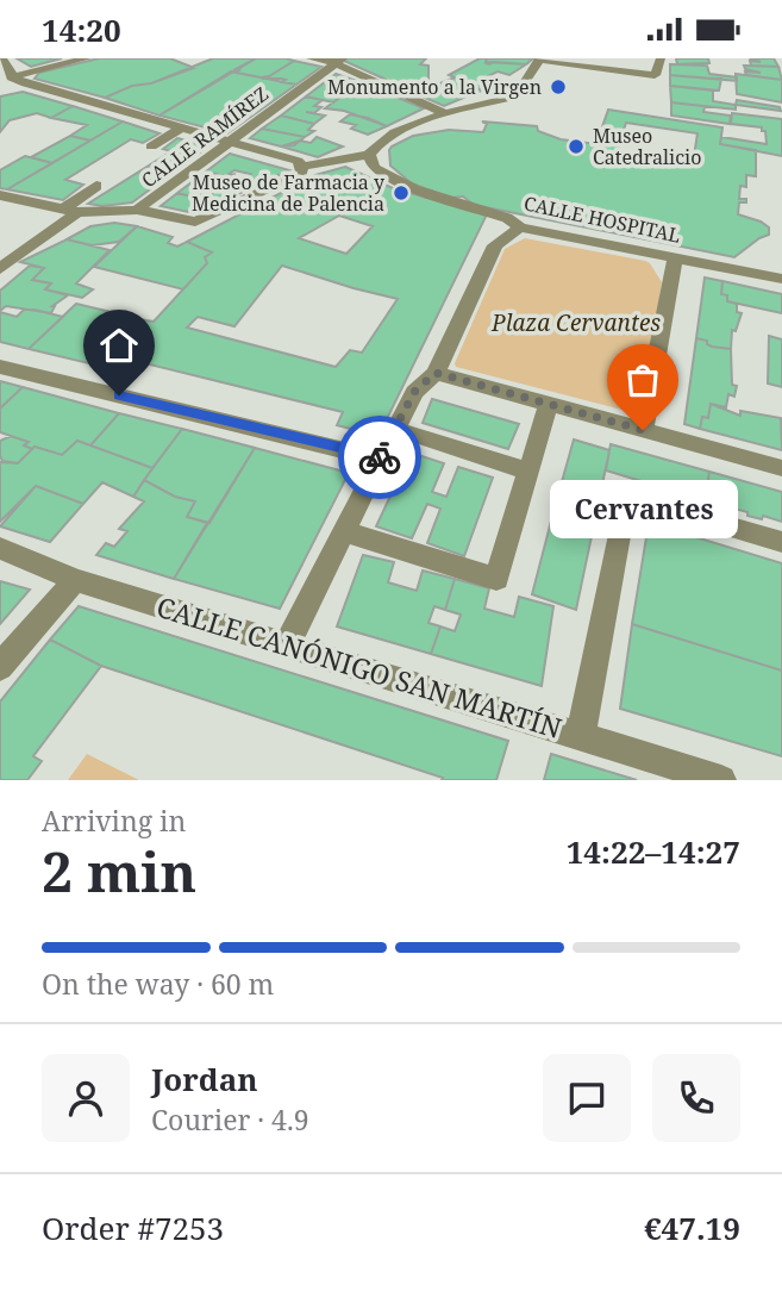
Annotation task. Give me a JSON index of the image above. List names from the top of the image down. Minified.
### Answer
{"streets":{"street":["CALLE RAMÍREZ","CALLE HOSPITAL","CALLE CANÓNIGO SAN MARTÍN"]},"parks":["Plaza Cervantes"],"places":["Monumento a la Virgen","Museo Catedralicio","Museo de Farmacia y Medicina de Palencia","Cervantes"],"page":{"status":"14:20","bubble":"Cervantes","heading":["2 min","Arriving in","14:22–14:27"],"panel":["Jordan","Courier · 4.9","Order #7253","€47.19"],"bar":"On the way · 60 m"}}
